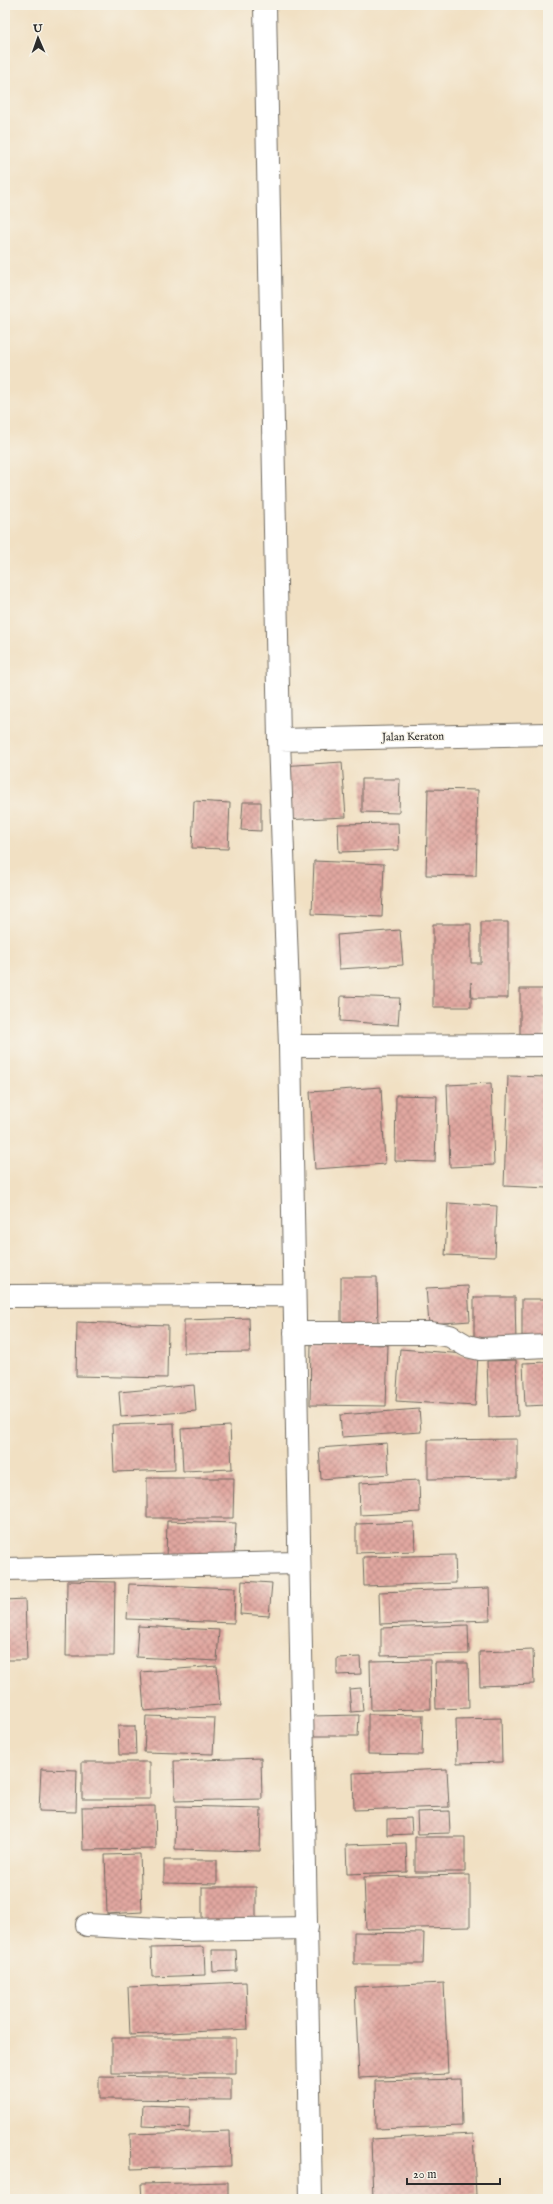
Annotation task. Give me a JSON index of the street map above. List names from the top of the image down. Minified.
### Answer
{"streets":{"street":["Jalan Keraton"]},"scale_bar":"20 m","north":"top"}
